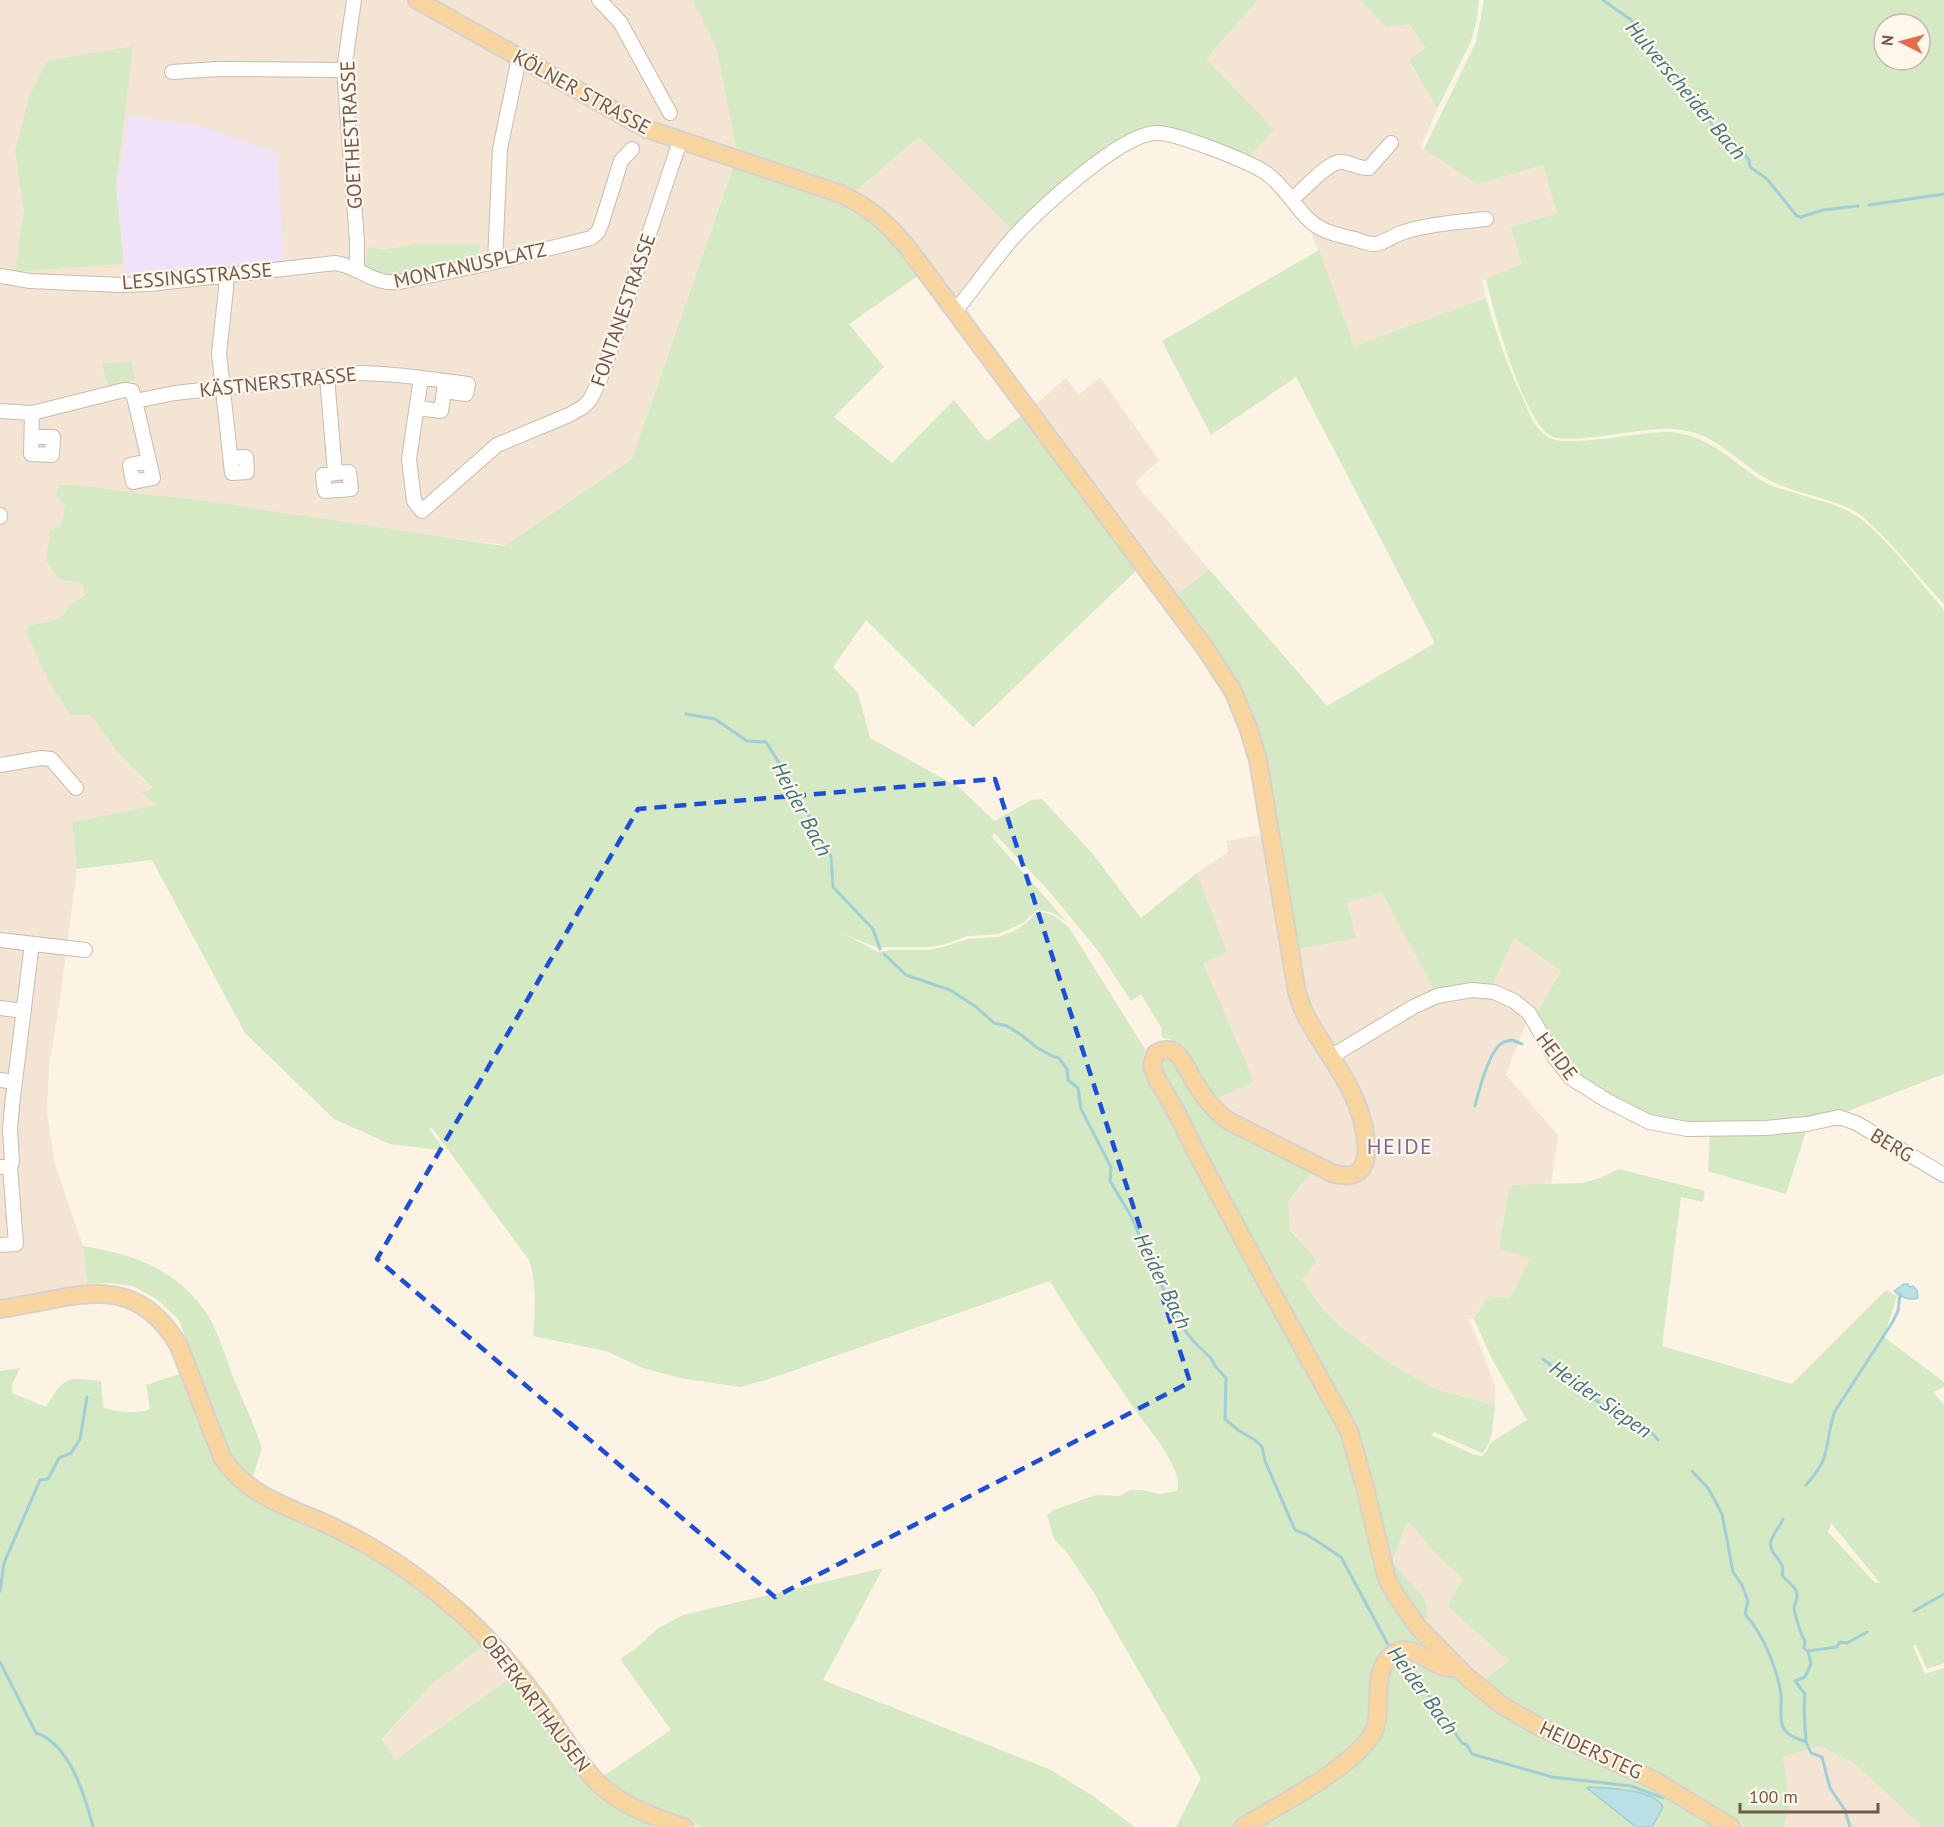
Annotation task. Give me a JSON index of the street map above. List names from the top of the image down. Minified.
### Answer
{"streets":{"main road":["KÖLNER STRASSE","OBERKARTHAUSEN","HEIDERSTEG"],"street":["GOETHESTRASSE","MONTANUSPLATZ","LESSINGSTRASSE","FONTANESTRASSE","KÄSTNERSTRASSE","HEIDE","BERG"]},"crossings":[["KÖLNER STRASSE","FONTANESTRASSE"],["KÖLNER STRASSE","HEIDE"],["KÖLNER STRASSE","HEIDERSTEG"],["GOETHESTRASSE","MONTANUSPLATZ"],["GOETHESTRASSE","LESSINGSTRASSE"],["MONTANUSPLATZ","LESSINGSTRASSE"],["FONTANESTRASSE","KÄSTNERSTRASSE"],["HEIDE","BERG"],["HEIDE","HEIDERSTEG"]],"districts":["HEIDE"],"water":["Hulverscheider Bach","Heider Bach","Heider Siepen"],"scale_bar":"100 m","north":"left"}
